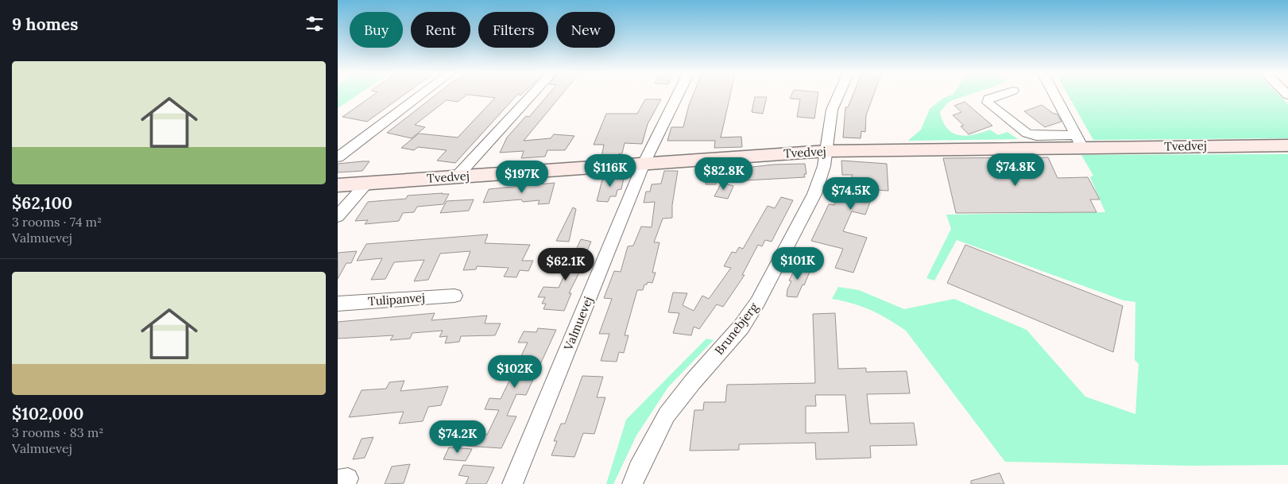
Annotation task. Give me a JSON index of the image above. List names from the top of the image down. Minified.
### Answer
{"streets":{"street":["Tvedvej","Tulipanvej","Valmuevej","Brunebjerg"]},"crossings":[["Tvedvej","Valmuevej"],["Tvedvej","Brunebjerg"]],"page":{"heading":"9 homes","chip":["Buy","Rent","Filters","New"],"list":[{"name":"$62,100","note":"3 rooms · 74 m² · Valmuevej"},{"name":"$102,000","note":"3 rooms · 83 m² · Valmuevej"}],"price":["$74.8K","$116K","$82.8K","$197K","$74.5K","$101K","$62.1K","$102K","$74.2K"]}}
